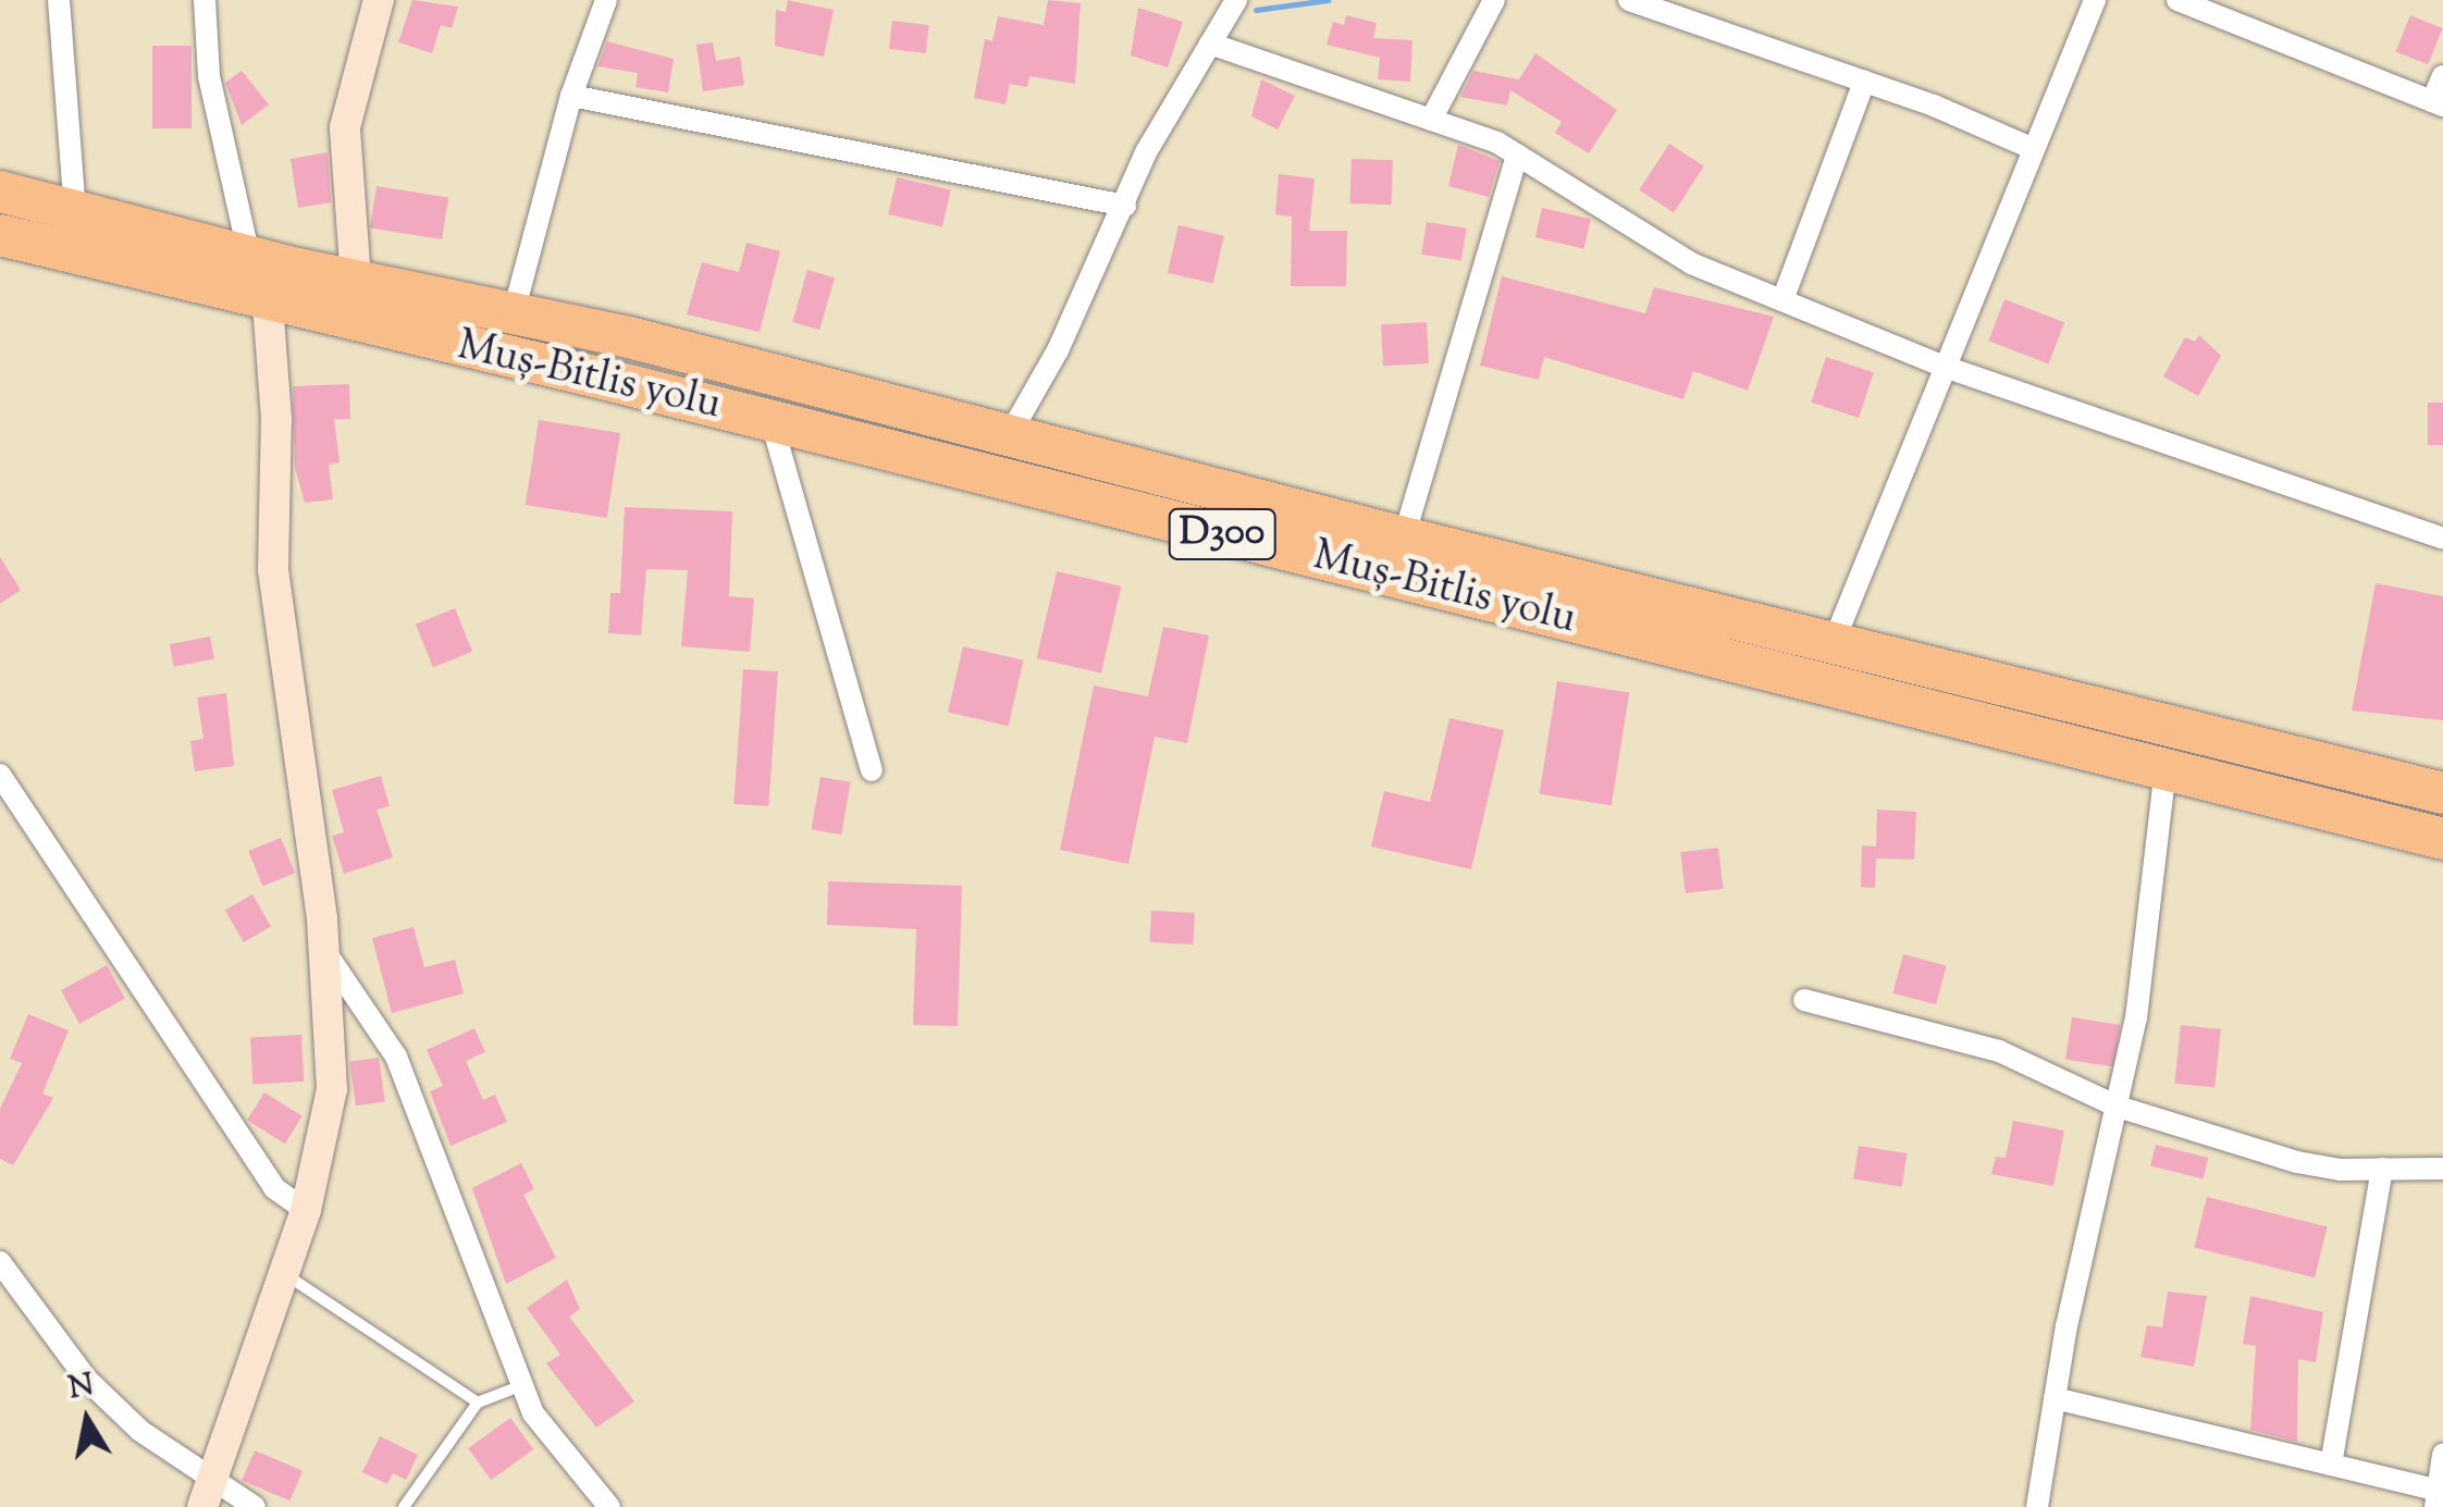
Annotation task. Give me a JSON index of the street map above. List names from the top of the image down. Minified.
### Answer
{"streets":{"highway":["Muş-Bitlis yolu","D300"]},"north":"top"}
